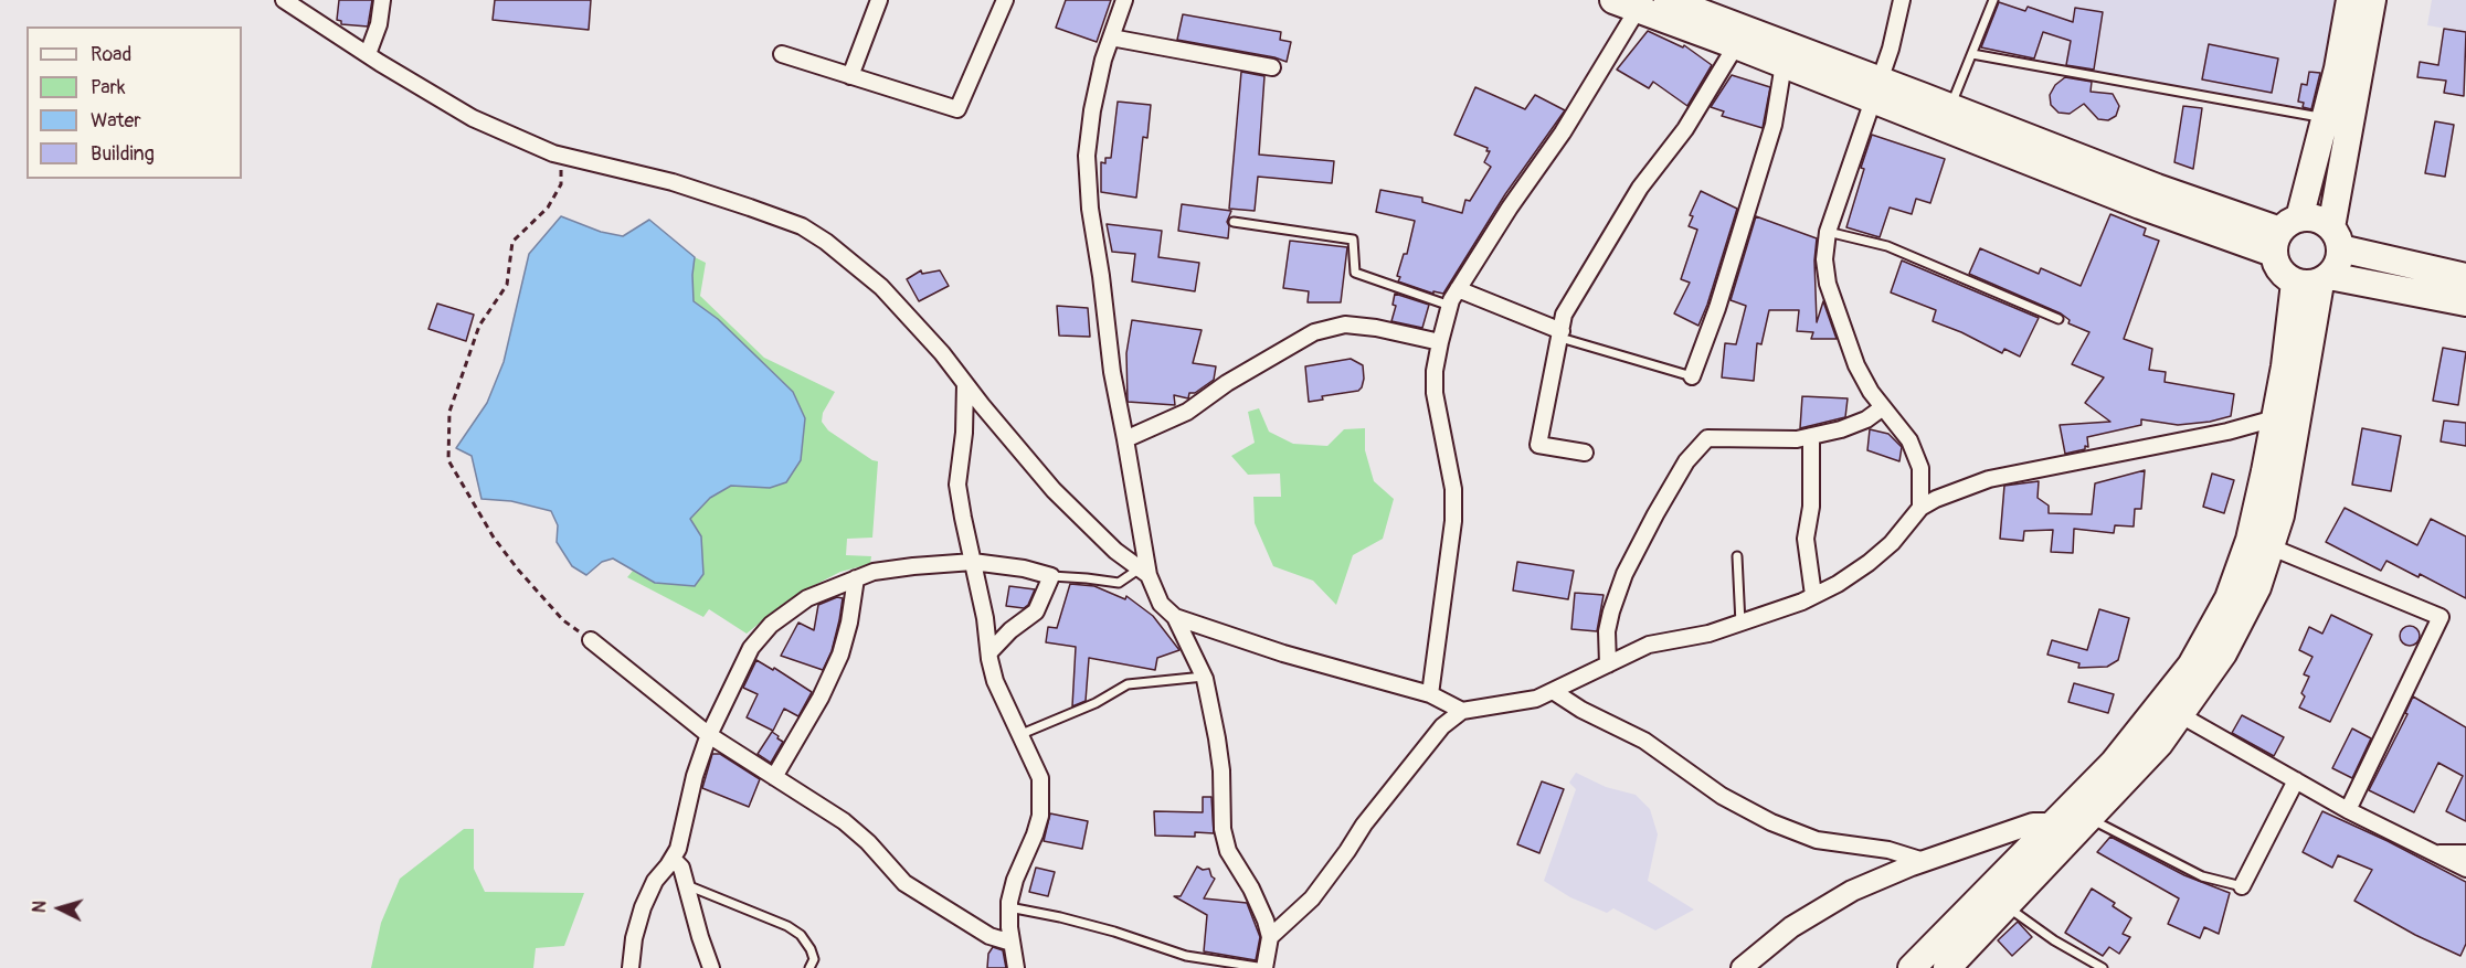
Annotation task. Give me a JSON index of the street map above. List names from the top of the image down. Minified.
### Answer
{"legend":["Road","Park","Water","Building"],"north":"left"}
